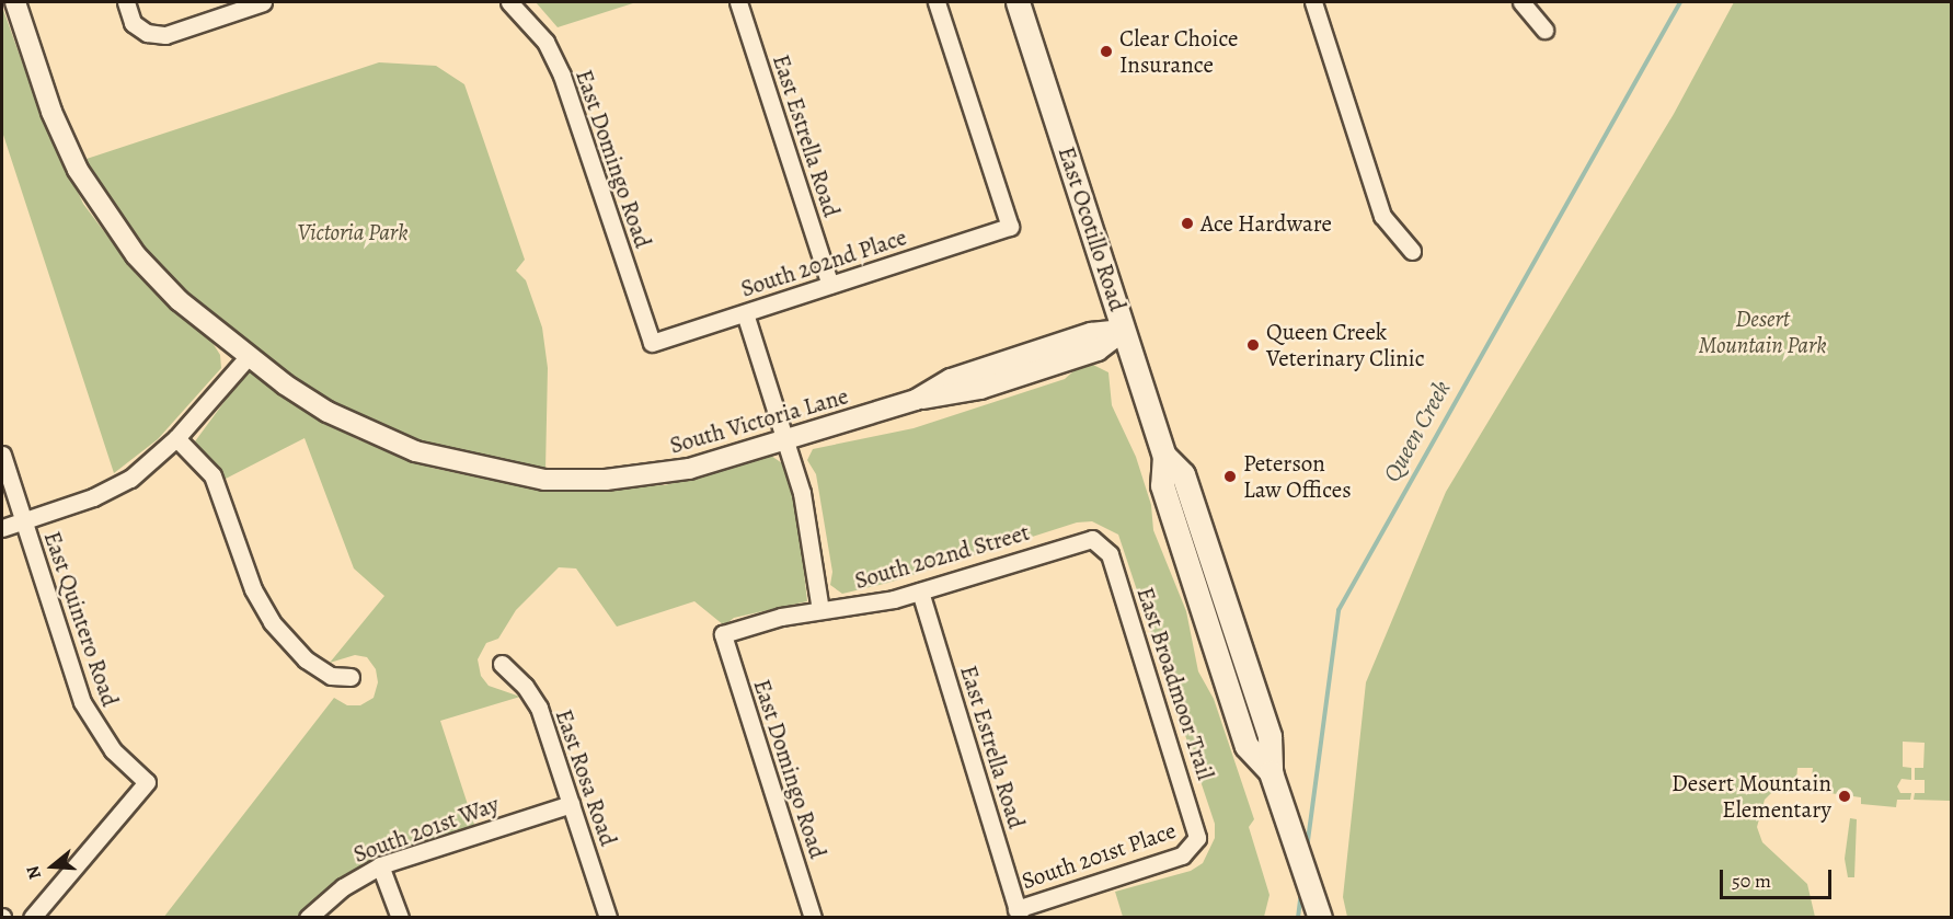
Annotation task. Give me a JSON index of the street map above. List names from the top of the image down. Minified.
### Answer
{"streets":{"main road":["East Ocotillo Road"],"street":["East Estrella Road","East Domingo Road","South 202nd Place","South Victoria Lane","South 202nd Street","East Quintero Road","East Broadmoor Trail","East Rosa Road","South 201st Way","South 201st Place"]},"crossings":[["East Estrella Road","South 202nd Place"],["East Estrella Road","South 202nd Street"],["East Estrella Road","South 201st Place"],["East Domingo Road","South 202nd Place"],["East Domingo Road","South 202nd Street"],["East Ocotillo Road","South Victoria Lane"],["South 202nd Street","East Broadmoor Trail"],["East Broadmoor Trail","South 201st Place"],["East Rosa Road","South 201st Way"]],"water":["Queen Creek"],"parks":["Victoria Park","Desert Mountain Park"],"places":["Clear Choice Insurance","Ace Hardware","Queen Creek Veterinary Clinic","Peterson Law Offices","Desert Mountain Elementary"],"scale_bar":"50 m","north":"left"}
